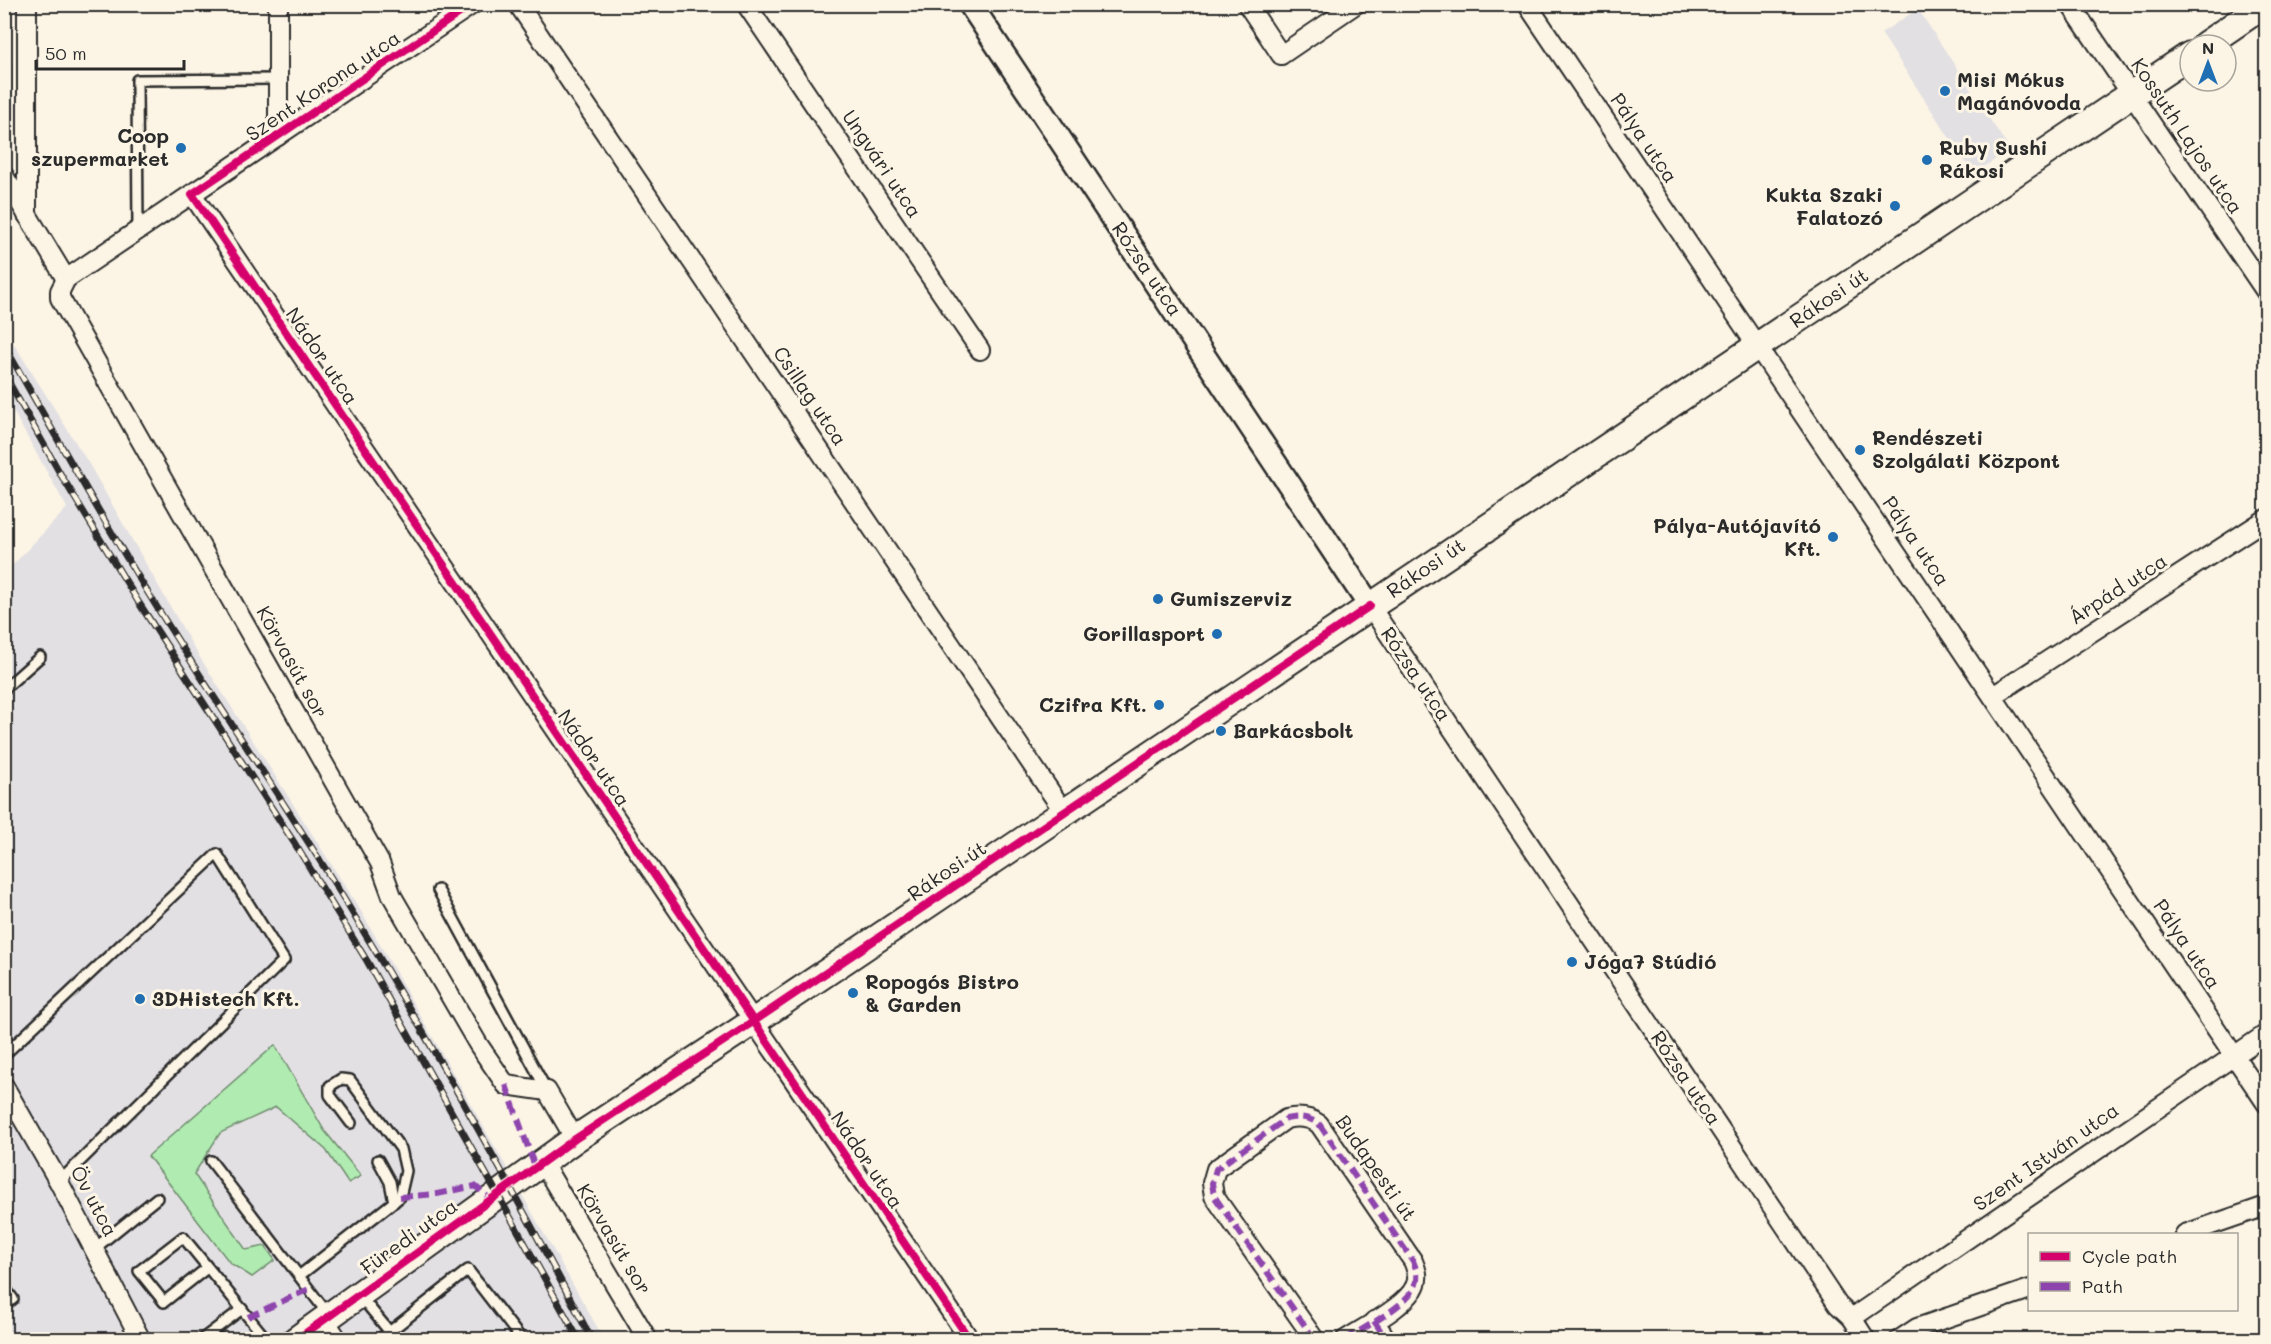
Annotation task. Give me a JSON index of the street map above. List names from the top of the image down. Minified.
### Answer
{"streets":{"main road":["Rákosi út","Füredi utca"],"street":["Szent Korona utca","Kossuth Lajos utca","Pálya utca","Ungvári utca","Rózsa utca","Nádor utca","Csillag utca","Árpád utca","Körvasút sor","Szent István utca","Budapesti út","Öv utca"]},"crossings":[["Szent Korona utca","Nádor utca"],["Szent Korona utca","Körvasút sor"],["Kossuth Lajos utca","Rákosi út"],["Pálya utca","Rákosi út"],["Pálya utca","Árpád utca"],["Pálya utca","Szent István utca"],["Rózsa utca","Rákosi út"],["Rózsa utca","Szent István utca"],["Rákosi út","Nádor utca"],["Rákosi út","Csillag utca"],["Rákosi út","Körvasút sor"],["Rákosi út","Füredi utca"],["Körvasút sor","Füredi utca"]],"places":["Misi Mókus Magánóvoda","Coop szupermarket","Ruby Sushi Rákosi","Kukta Szaki Falatozó","Rendészeti Szolgálati Központ","Pálya-Autójavító Kft.","Gumiszerviz","Gorillasport","Czifra Kft.","Barkácsbolt","Jóga7 Stúdió","Ropogós Bistro & Garden","3DHistech Kft."],"legend":["Cycle path","Path"],"scale_bar":"50 m","north":"top"}
